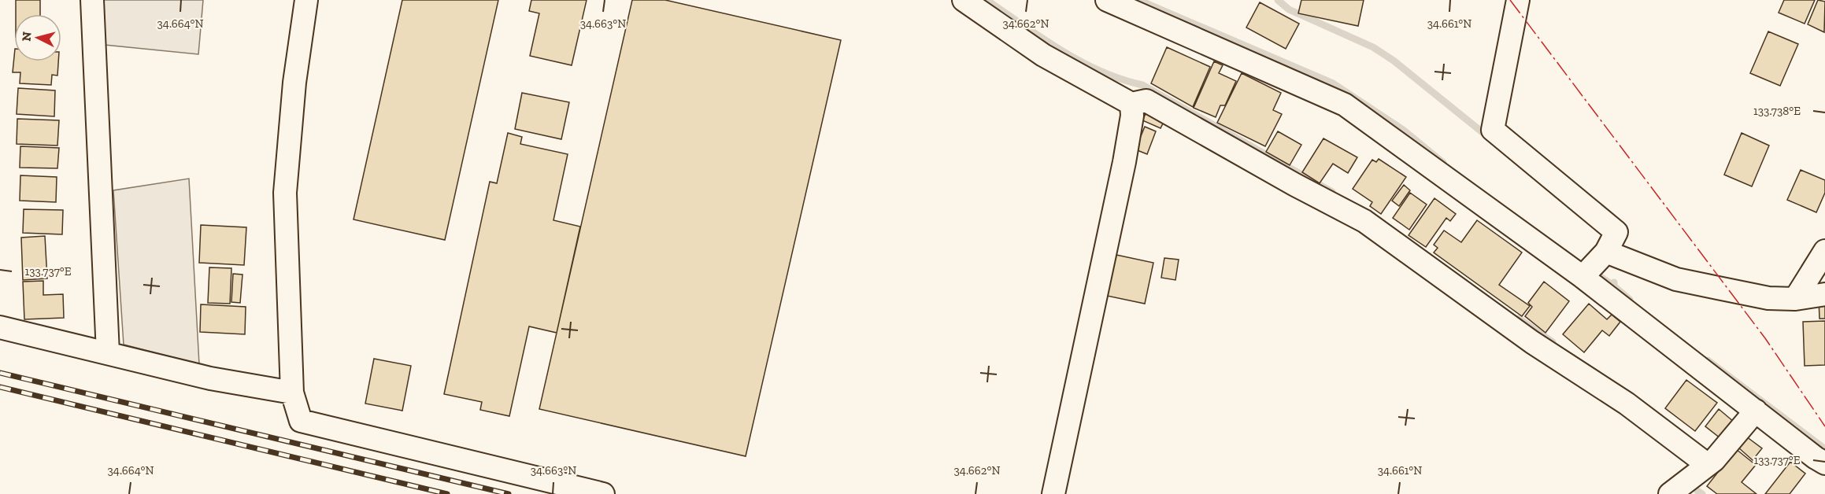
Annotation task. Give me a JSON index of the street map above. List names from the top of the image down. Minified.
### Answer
{"north":"left","coordinates":["34.664°N","34.663°N","34.662°N","34.661°N","133.738°E","133.737°E"]}
